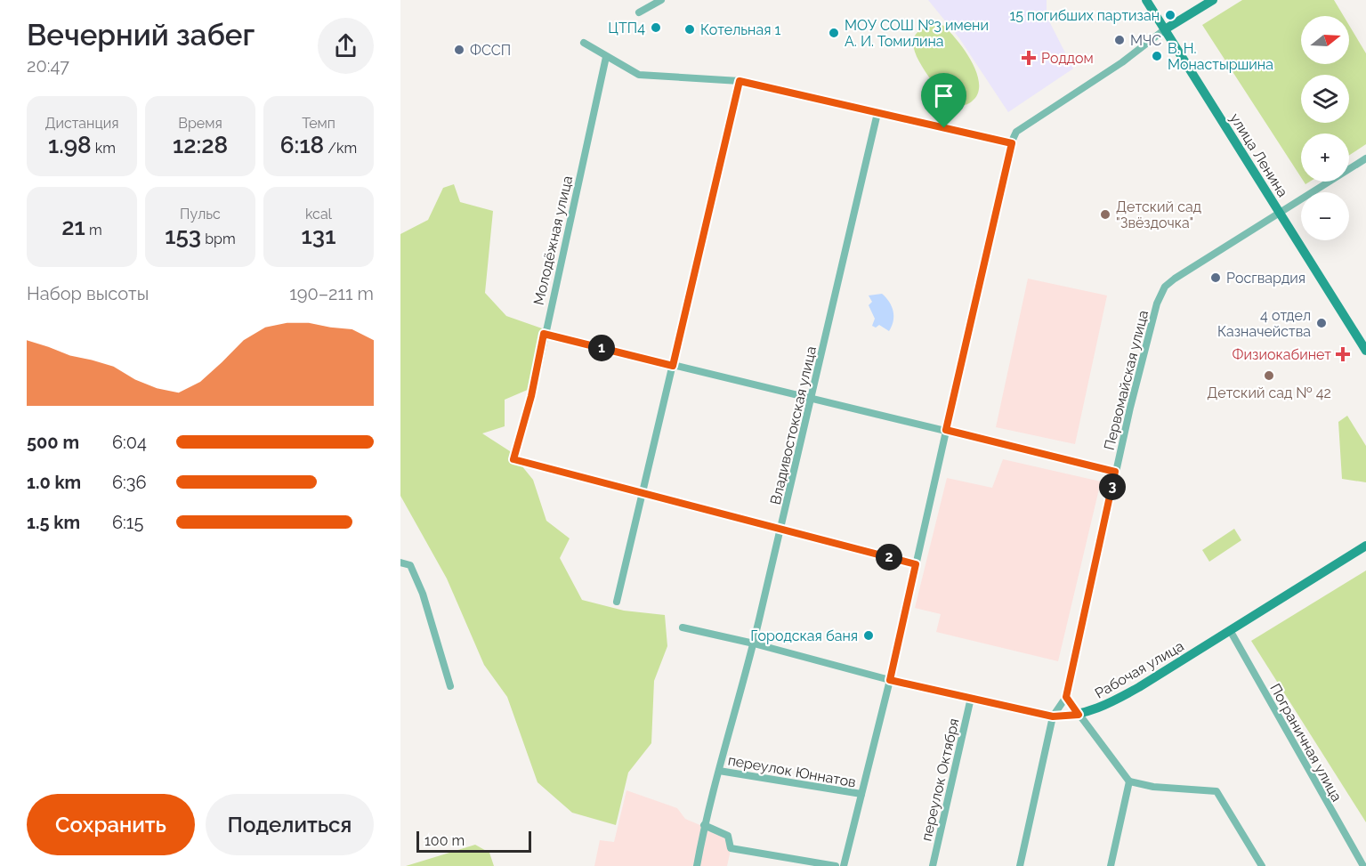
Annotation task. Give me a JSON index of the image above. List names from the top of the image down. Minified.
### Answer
{"streets":{"street":["улица Ленина","Молодёжная улица","Первомайская улица","Владивостокская улица","Рабочая улица","Пограничная улица","переулок Юннатов","переулок Октября"]},"crossings":[["улица Ленина","Первомайская улица"],["Первомайская улица","Рабочая улица"],["Владивостокская улица","Рабочая улица"],["Владивостокская улица","переулок Юннатов"],["Рабочая улица","Пограничная улица"],["Рабочая улица","переулок Октября"]],"places":{"other":["15 погибших партизан","ЦТП4","Котельная 1","МОУ СОШ №3 имени А. И. Томилина","МЧС","ФССП","В. Н. Монастыршина","Детский сад \"Звёздочка\"","Росгвардия","4 отдел Казначейства","Детский сад № 42","Городская баня"],"health":["Роддом","Физиокабинет"]},"scale_bar":"100 m","north":"right","page":{"heading":["Вечерний забег","20:47"],"map_buttons":["+","−"],"stats":[["Дистанция","1.98 km"],["Время","12:28"],["Темп","6:18 /km"],["21 m"],["Пульс","153 bpm"],["kcal","131"]],"chart":["Набор высоты","190–211 m"],"pins":["1","3","2"],"list":[{"name":"500 m","note":"6:04"},{"name":"1.0 km","note":"6:36"},{"name":"1.5 km","note":"6:15"}],"buttons":["Сохранить","Поделиться"],"scale":"100 m"}}
